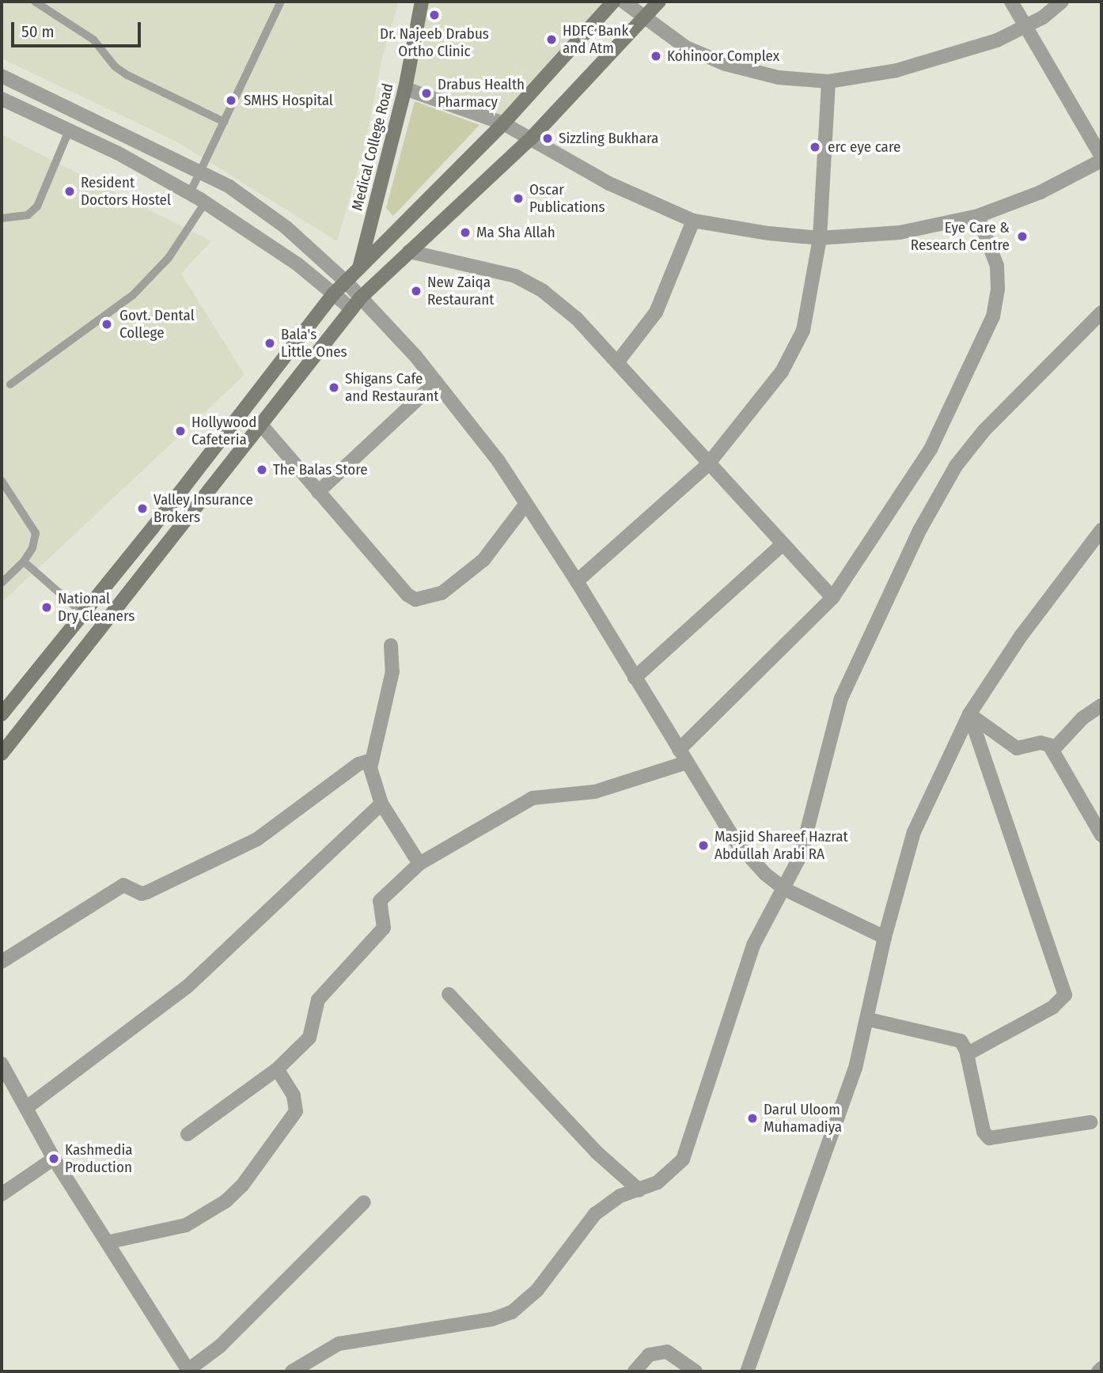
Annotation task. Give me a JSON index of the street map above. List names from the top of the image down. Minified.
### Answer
{"streets":{"main road":["Medical College Road"]},"places":["Dr. Najeeb Drabus Ortho Clinic","HDFC Bank and Atm","Kohinoor Complex","Drabus Health Pharmacy","SMHS Hospital","Sizzling Bukhara","erc eye care","Resident Doctors Hostel","Oscar Publications","Ma Sha Allah","Eye Care & Research Centre","New Zaiqa Restaurant","Govt. Dental College","Bala's Little Ones","Shigans Cafe and Restaurant","Hollywood Cafeteria","The Balas Store","Valley Insurance Brokers","National Dry Cleaners","Masjid Shareef Hazrat Abdullah Arabi RA","Darul Uloom Muhamadiya","Kashmedia Production"],"scale_bar":"50 m"}
